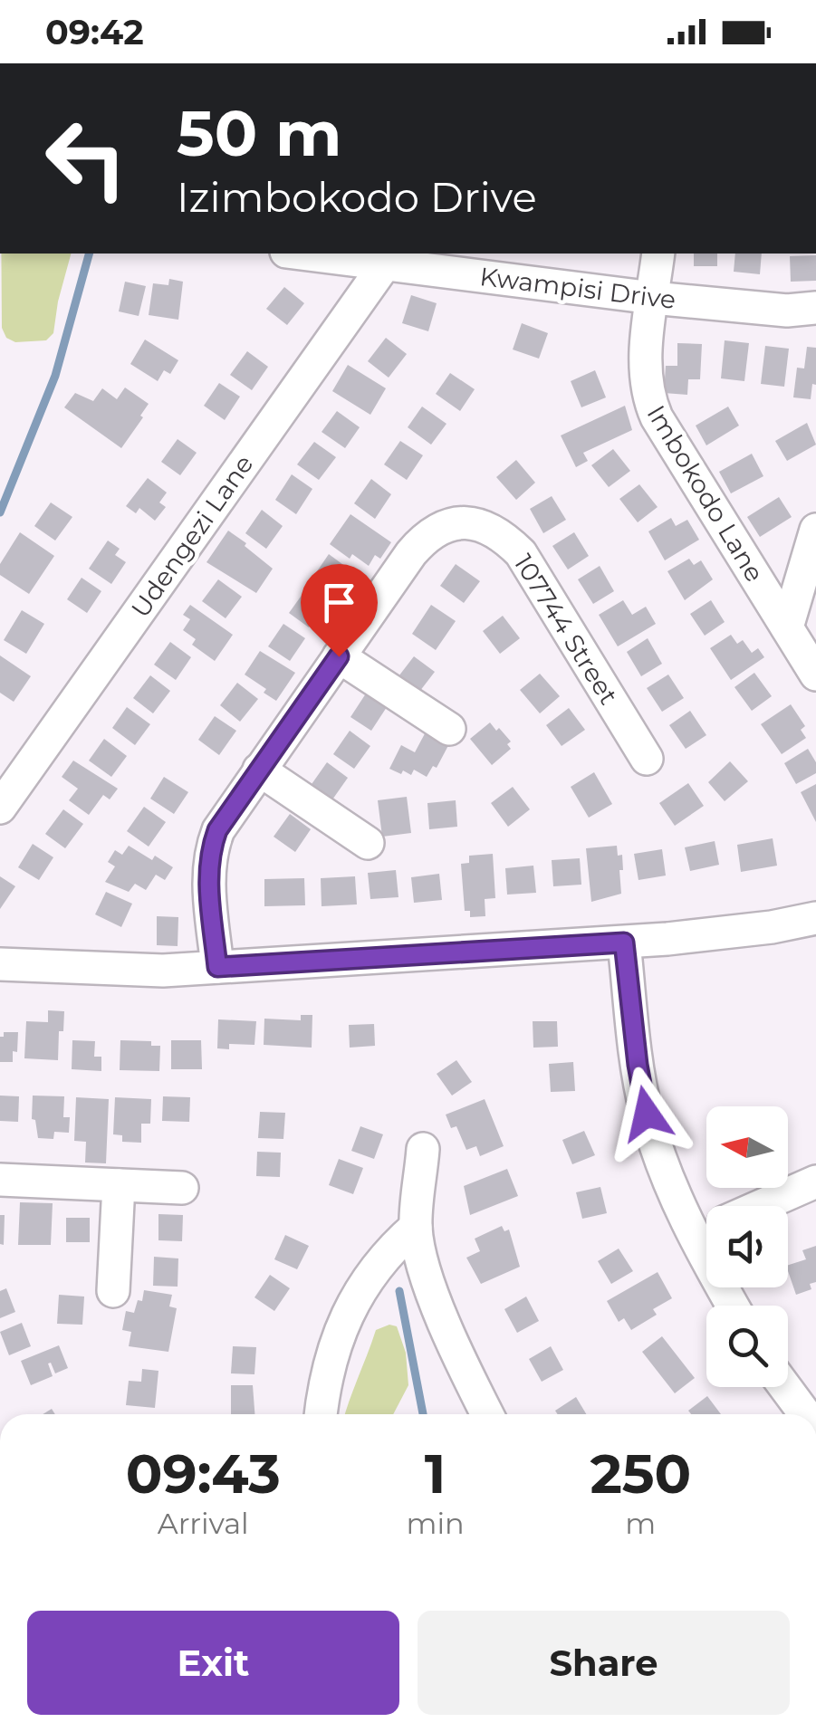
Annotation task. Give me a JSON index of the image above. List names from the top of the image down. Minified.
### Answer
{"streets":{"street":["Kwampisi Drive","Imbokodo Lane","Udengezi Lane","107744 Street"]},"crossings":[["Kwampisi Drive","Imbokodo Lane"],["Kwampisi Drive","Udengezi Lane"]],"north":"left","page":{"status":"09:42","turn":["50 m","Izimbokodo Drive"],"eta":["09:43","Arrival","1","min","250","m"],"buttons":["Exit","Share"]}}
